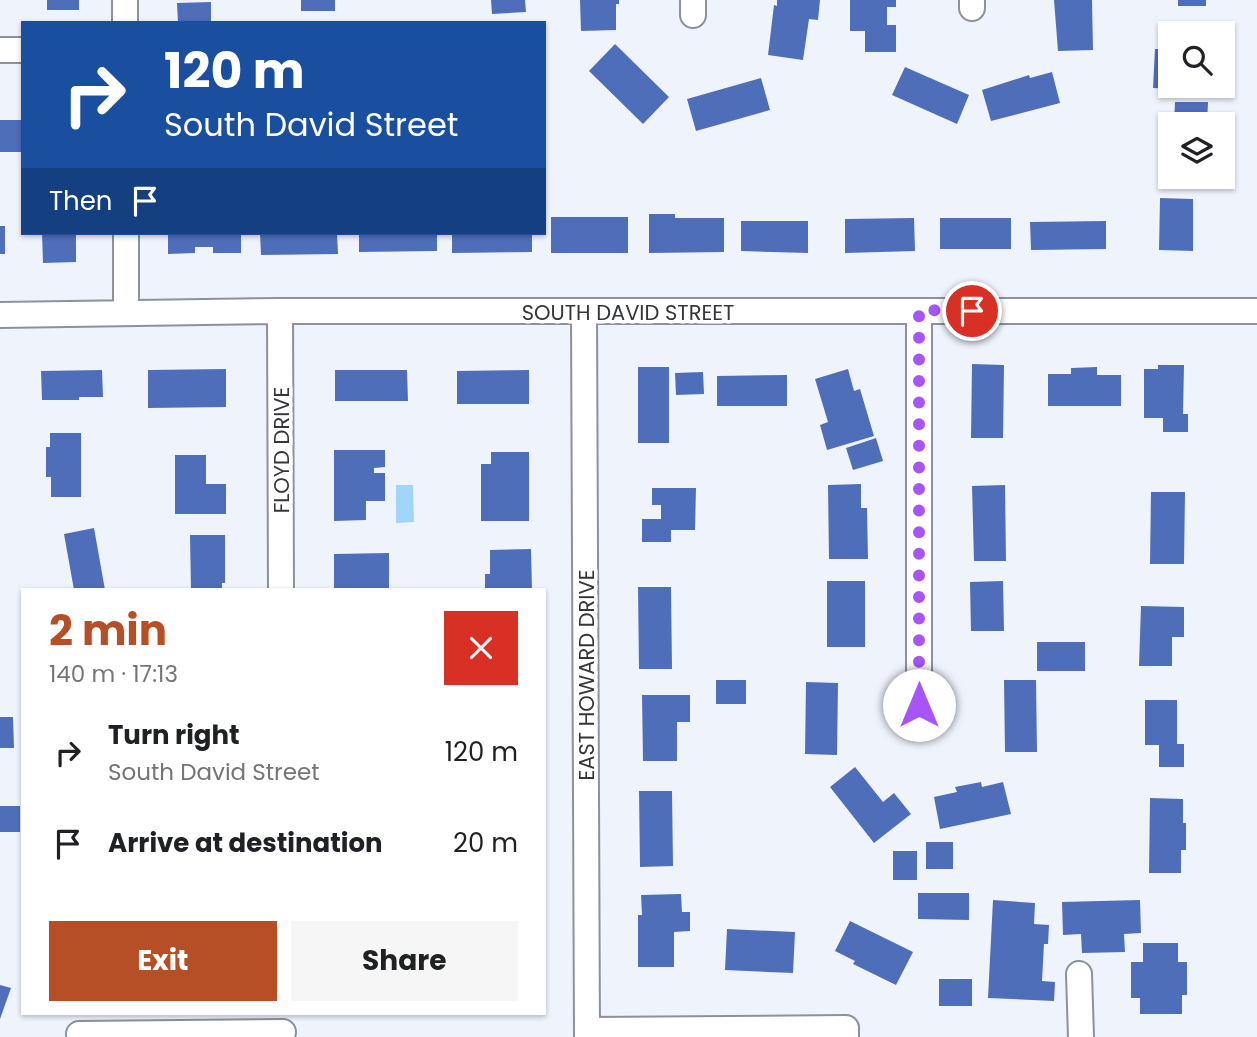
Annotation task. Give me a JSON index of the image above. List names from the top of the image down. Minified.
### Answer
{"streets":{"street":["SOUTH DAVID STREET","FLOYD DRIVE","EAST HOWARD DRIVE"]},"crossings":[["SOUTH DAVID STREET","FLOYD DRIVE"],["SOUTH DAVID STREET","EAST HOWARD DRIVE"]],"page":{"turn":["120 m","South David Street"],"then":"Then","heading":["2 min","140 m · 17:13"],"list":[{"name":"Turn right","note":"South David Street","value":"120 m"},{"name":"Arrive at destination","value":"20 m"}],"buttons":["Exit","Share"]}}
